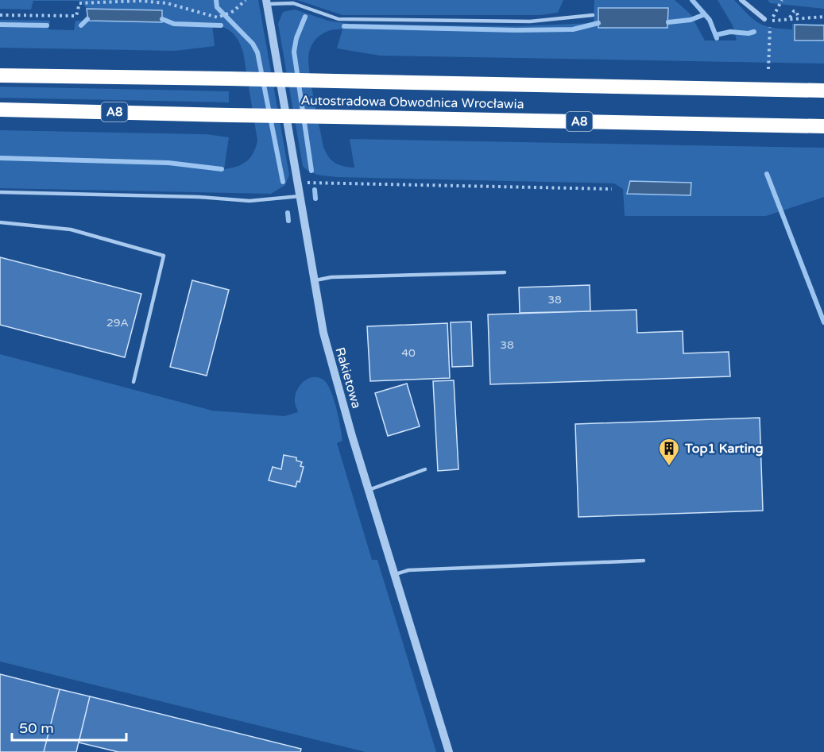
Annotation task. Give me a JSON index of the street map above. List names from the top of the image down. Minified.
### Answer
{"streets":{"highway":["Autostradowa Obwodnica Wrocławia","A8"],"street":["Rakietowa"]},"places":{"building":["Top1 Karting"]},"house_numbers":["38","29A","38","40"],"scale_bar":"50 m"}
